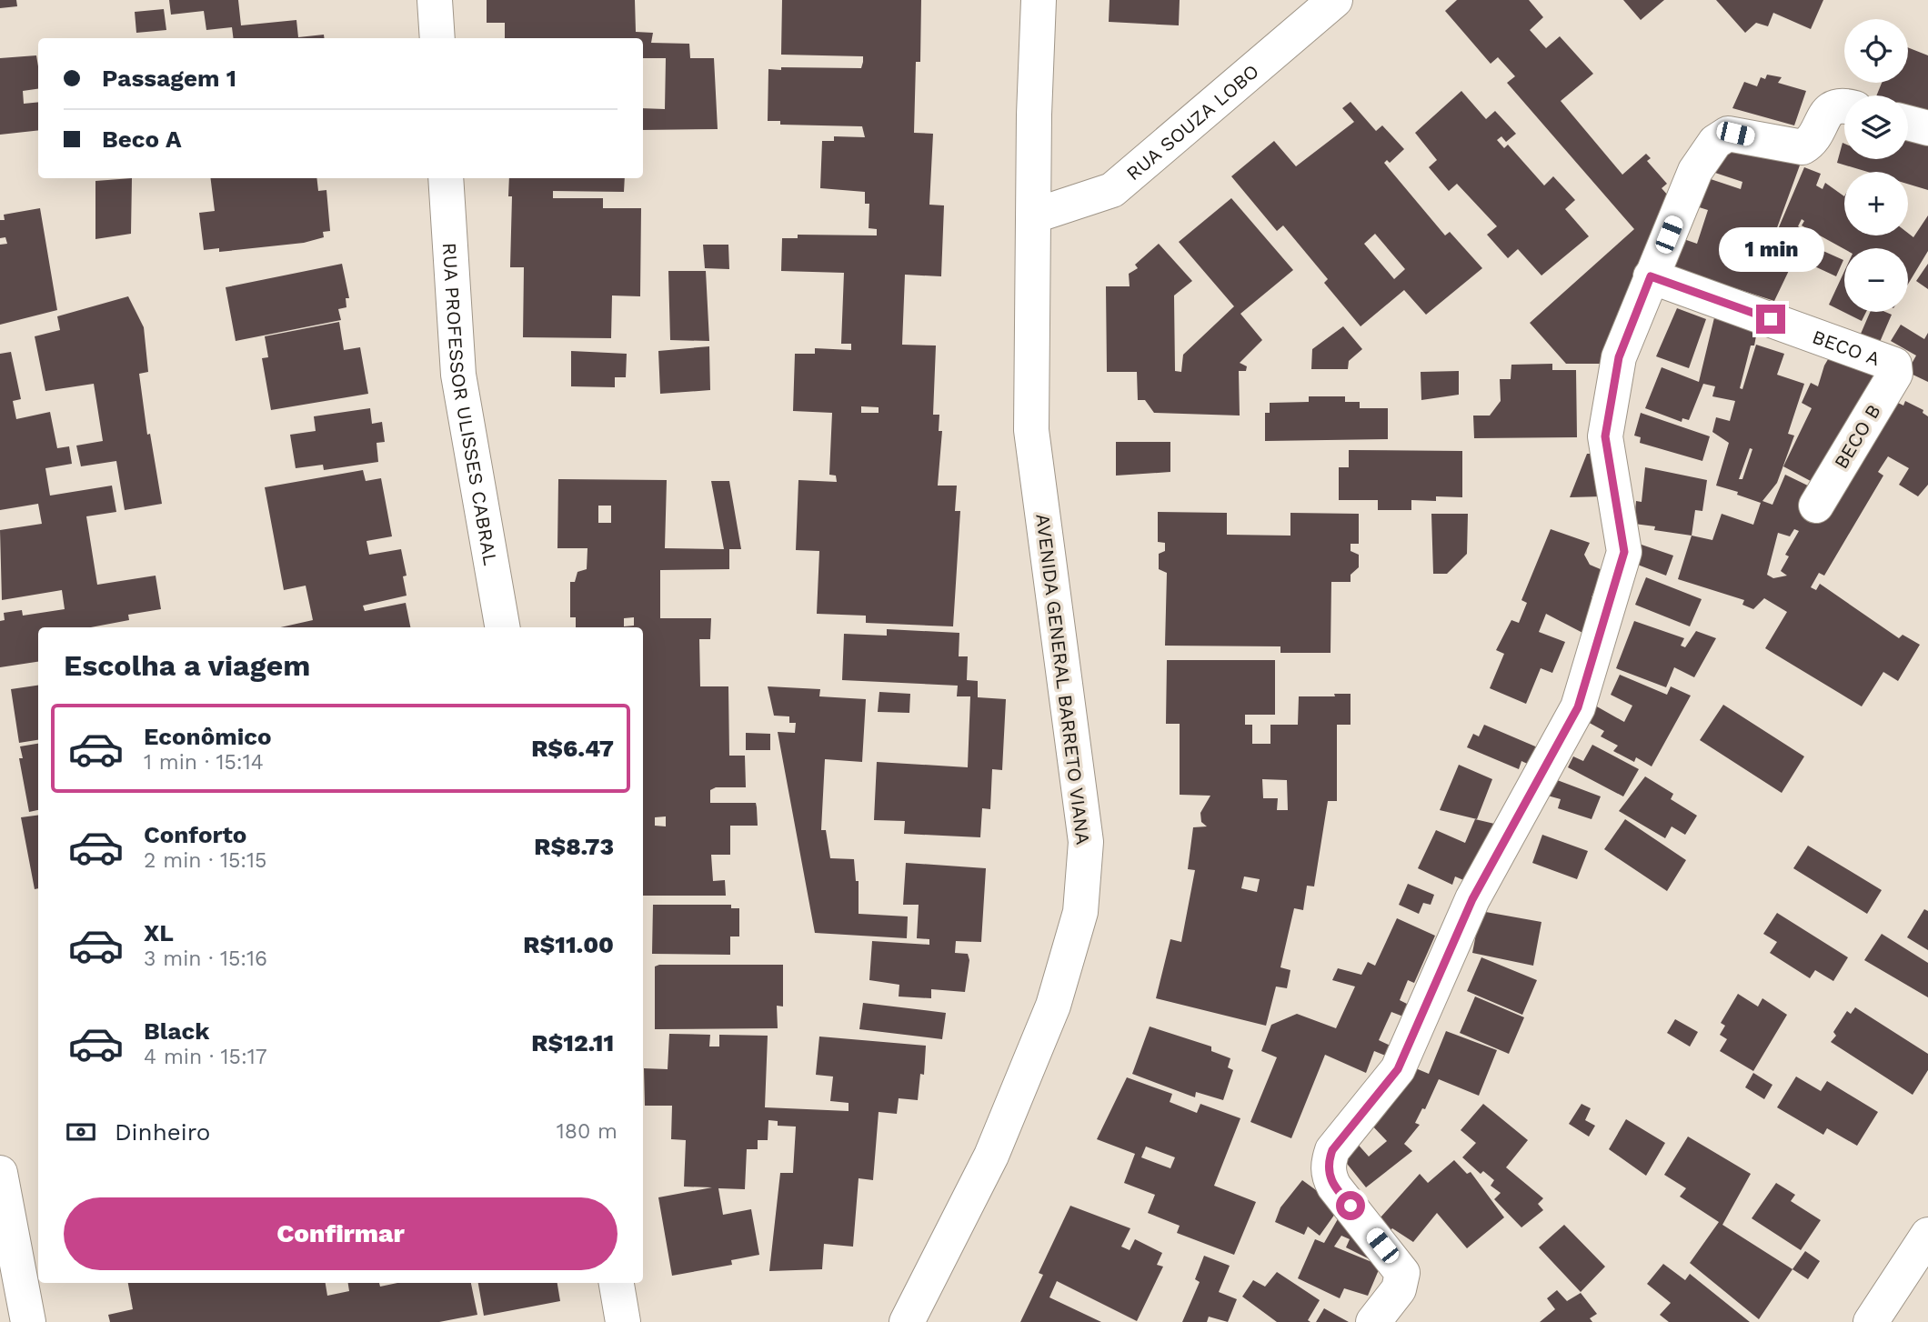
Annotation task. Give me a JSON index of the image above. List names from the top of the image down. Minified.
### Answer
{"streets":{"street":["RUA SOUZA LOBO","BECO A","RUA PROFESSOR ULISSES CABRAL","BECO B","AVENIDA GENERAL BARRETO VIANA"]},"crossings":[["RUA SOUZA LOBO","AVENIDA GENERAL BARRETO VIANA"],["BECO A","BECO B"]],"page":{"map_buttons":["+","−"],"banner":["Passagem 1","Beco A"],"bubble":"1 min","heading":"Escolha a viagem","list":[{"name":"Econômico","note":"1 min · 15:14","value":"R$6.47"},{"name":"Conforto","note":"2 min · 15:15","value":"R$8.73"},{"name":"XL","note":"3 min · 15:16","value":"R$11.00"},{"name":"Black","note":"4 min · 15:17","value":"R$12.11"}],"pay":["Dinheiro","180 m"],"buttons":"Confirmar"}}
